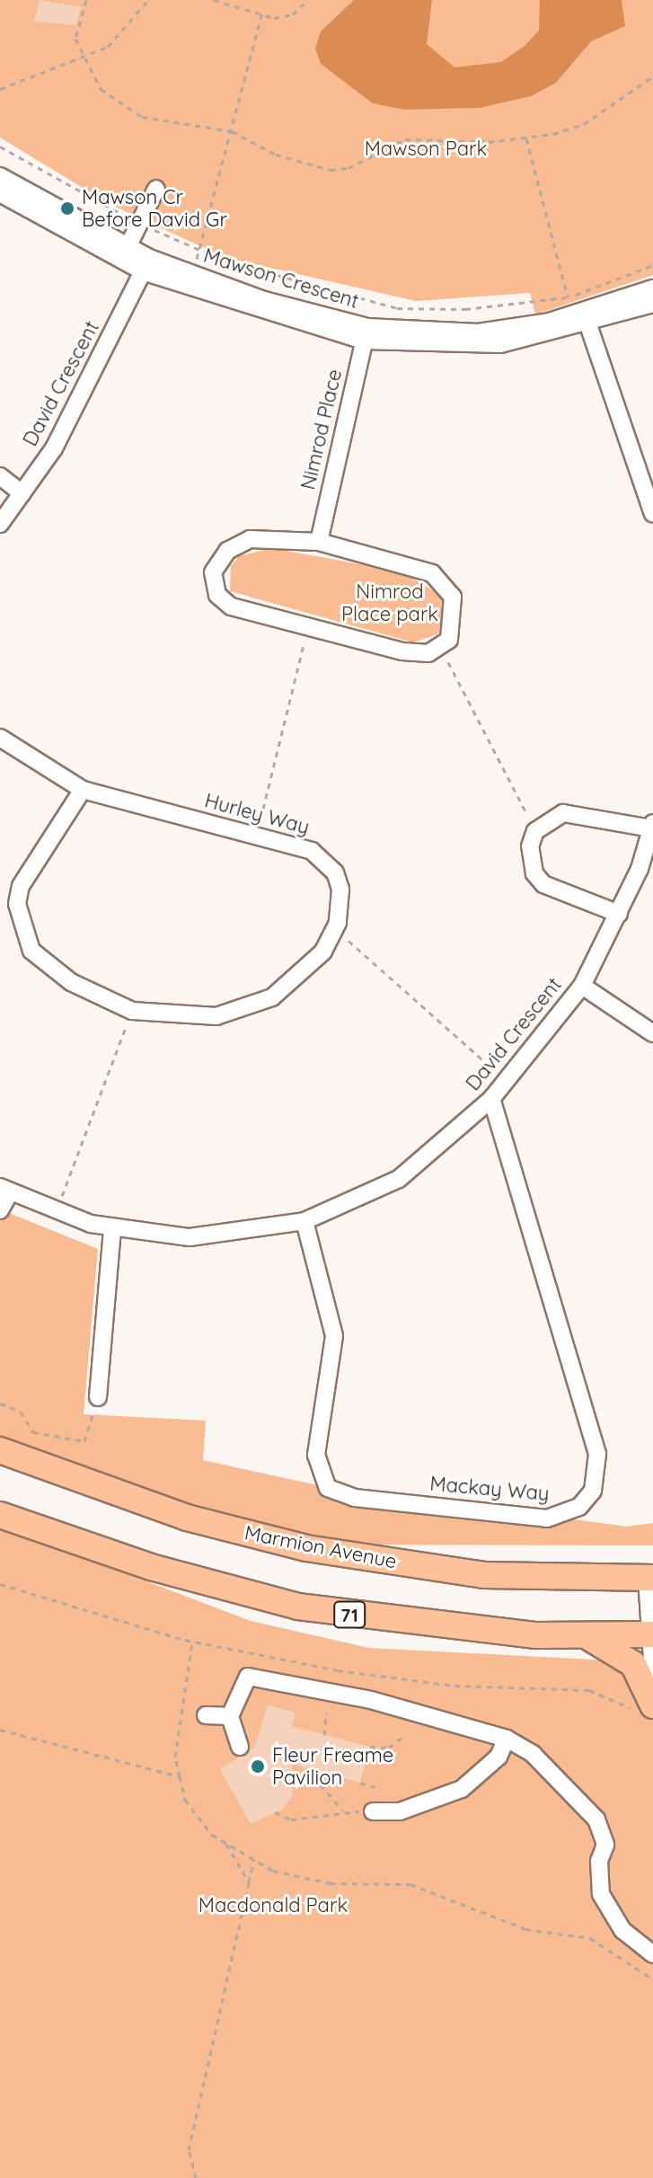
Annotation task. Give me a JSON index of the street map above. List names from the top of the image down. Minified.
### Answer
{"streets":{"highway":["Marmion Avenue","71"],"street":["Mawson Crescent","David Crescent","Nimrod Place","Hurley Way","Mackay Way"]},"crossings":[["Mawson Crescent","David Crescent"],["Mawson Crescent","Nimrod Place"],["David Crescent","Mackay Way"]],"parks":["Mawson Park","Nimrod Place park","Macdonald Park"],"places":["Mawson Cr Before David Gr","Fleur Freame Pavilion"]}
